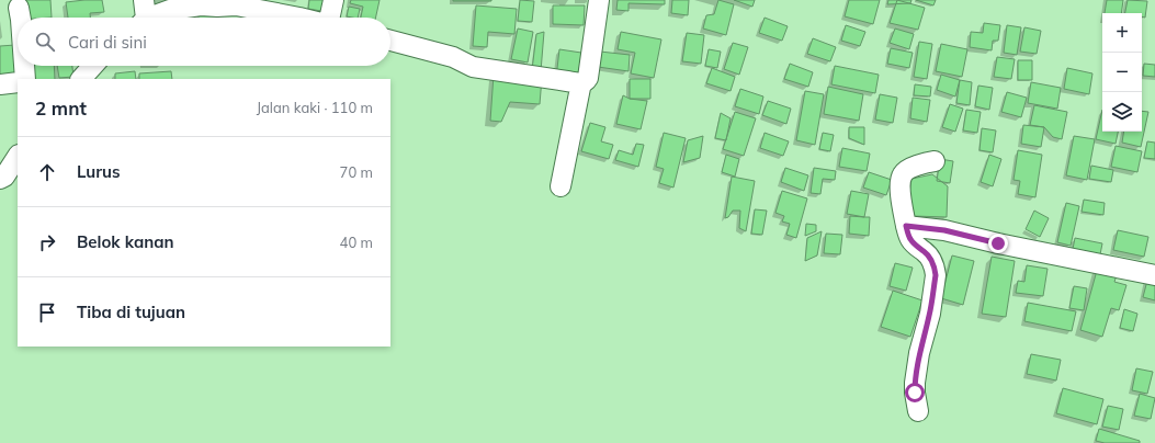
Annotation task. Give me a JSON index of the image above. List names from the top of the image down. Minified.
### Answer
{"page":{"map_buttons":["+","−"],"search":"Cari di sini","heading":["2 mnt","Jalan kaki · 110 m"],"list":[["Lurus","70 m"],["Belok kanan","40 m"],"Tiba di tujuan"]}}
